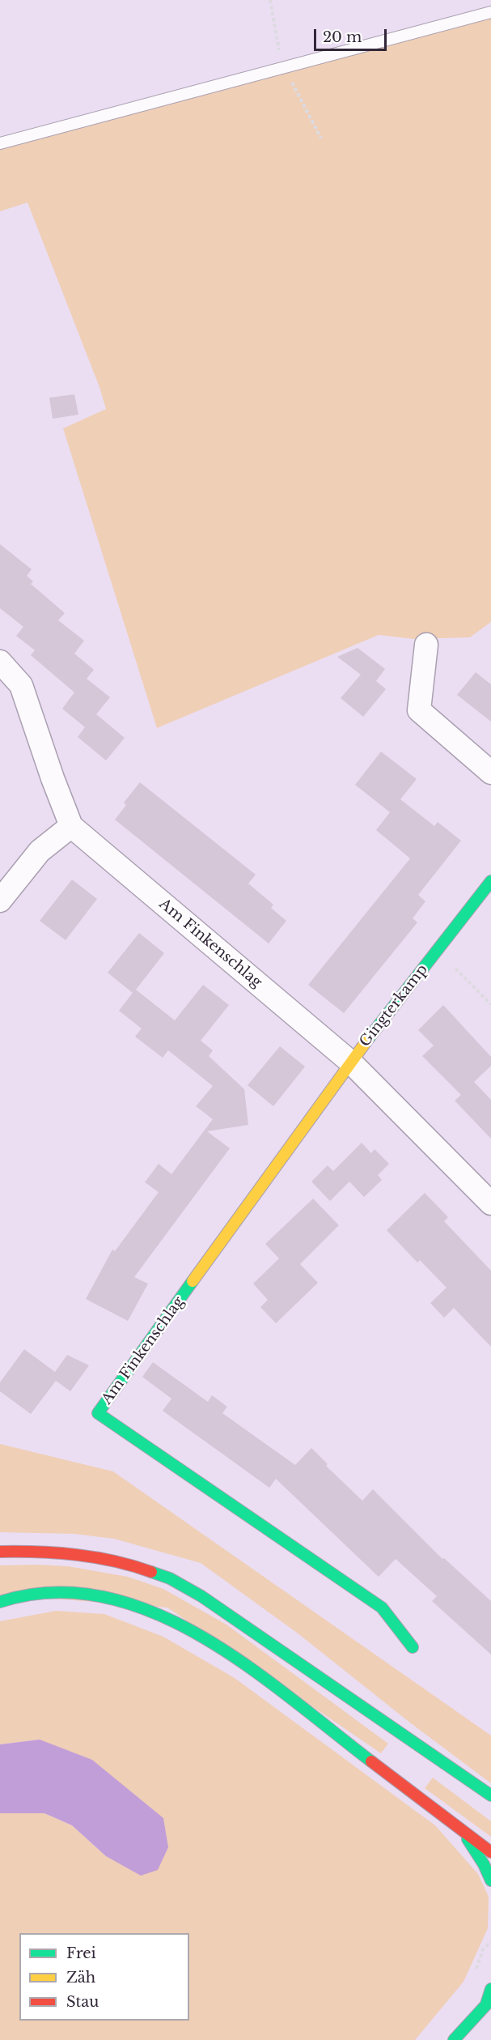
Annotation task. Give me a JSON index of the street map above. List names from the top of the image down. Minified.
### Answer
{"streets":{"main road":["Am Finkenschlag","Gingterkamp"]},"crossings":[["Am Finkenschlag","Gingterkamp"]],"legend":["Frei","Zäh","Stau"],"scale_bar":"20 m"}
